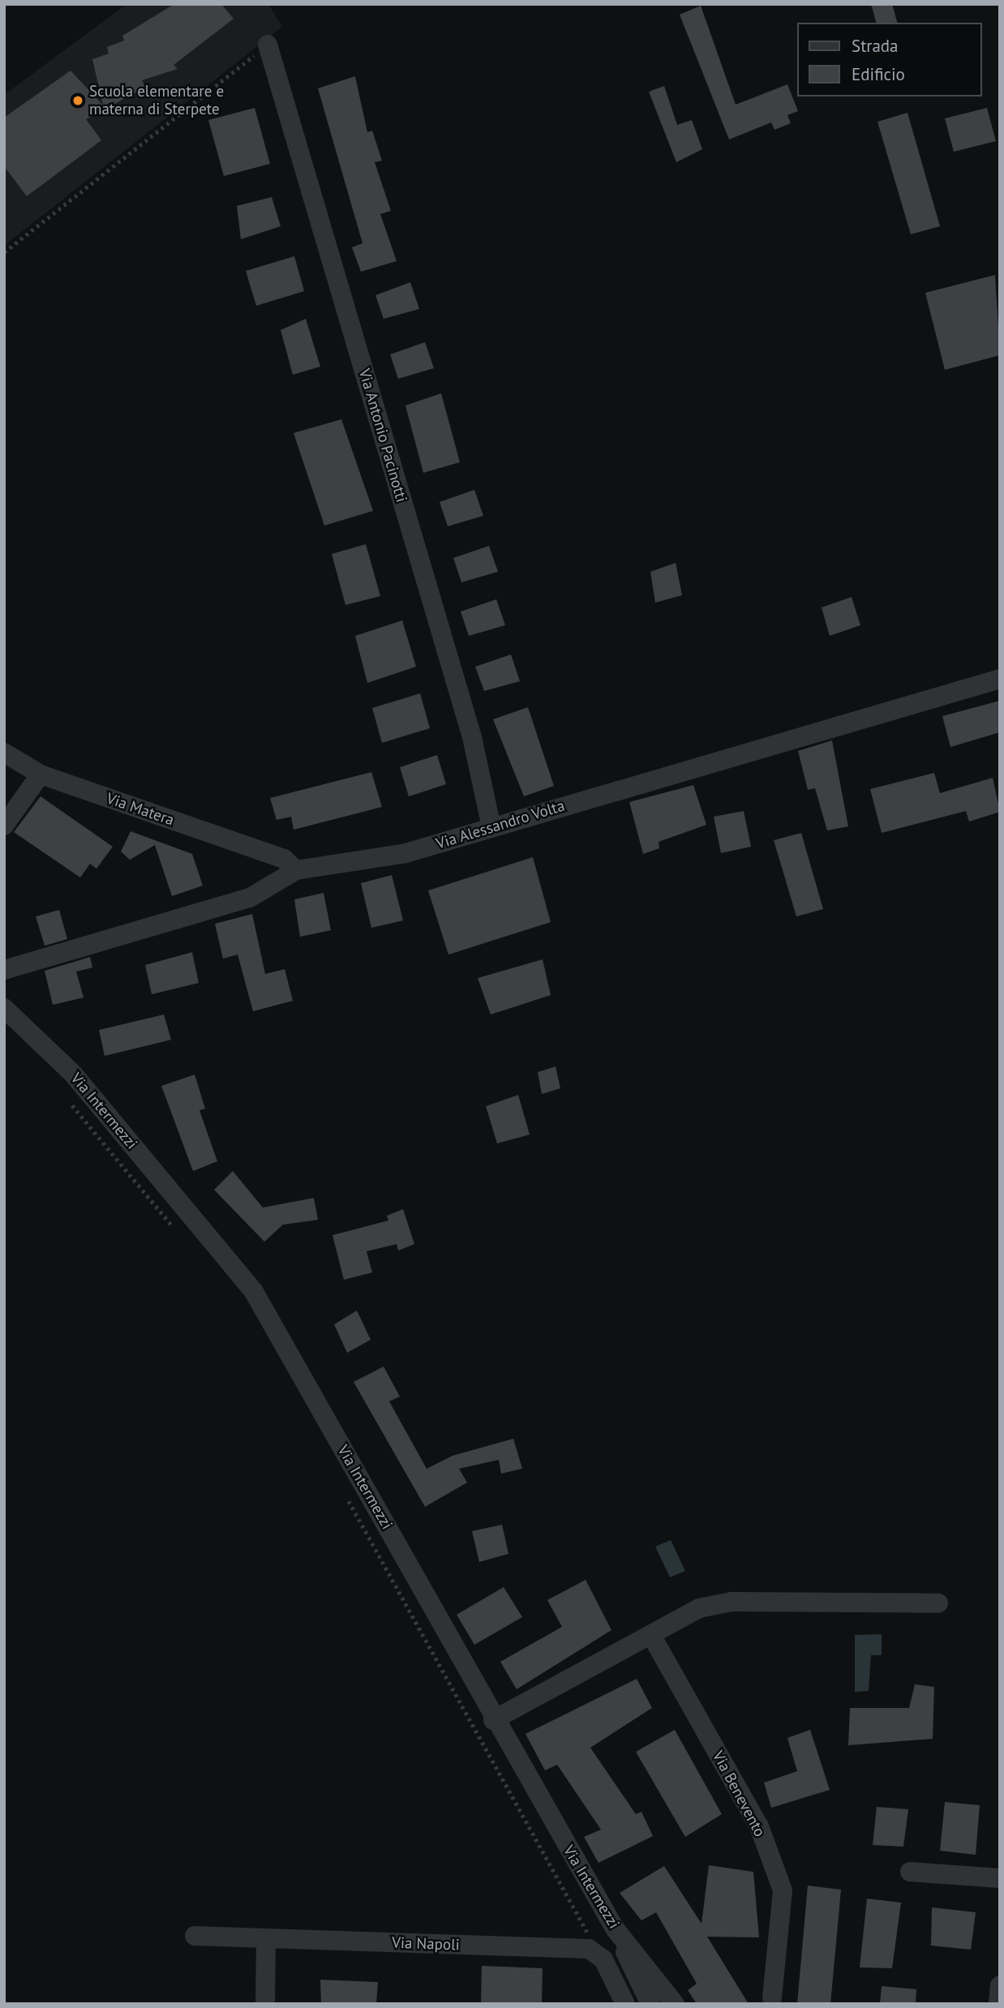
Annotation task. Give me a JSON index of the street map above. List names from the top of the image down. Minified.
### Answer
{"streets":{"street":["Via Antonio Pacinotti","Via Matera","Via Alessandro Volta","Via Intermezzi","Via Benevento","Via Napoli"]},"crossings":[["Via Antonio Pacinotti","Via Alessandro Volta"],["Via Matera","Via Alessandro Volta"]],"places":["Scuola elementare e materna di Sterpete"],"legend":["Strada","Edificio"]}
